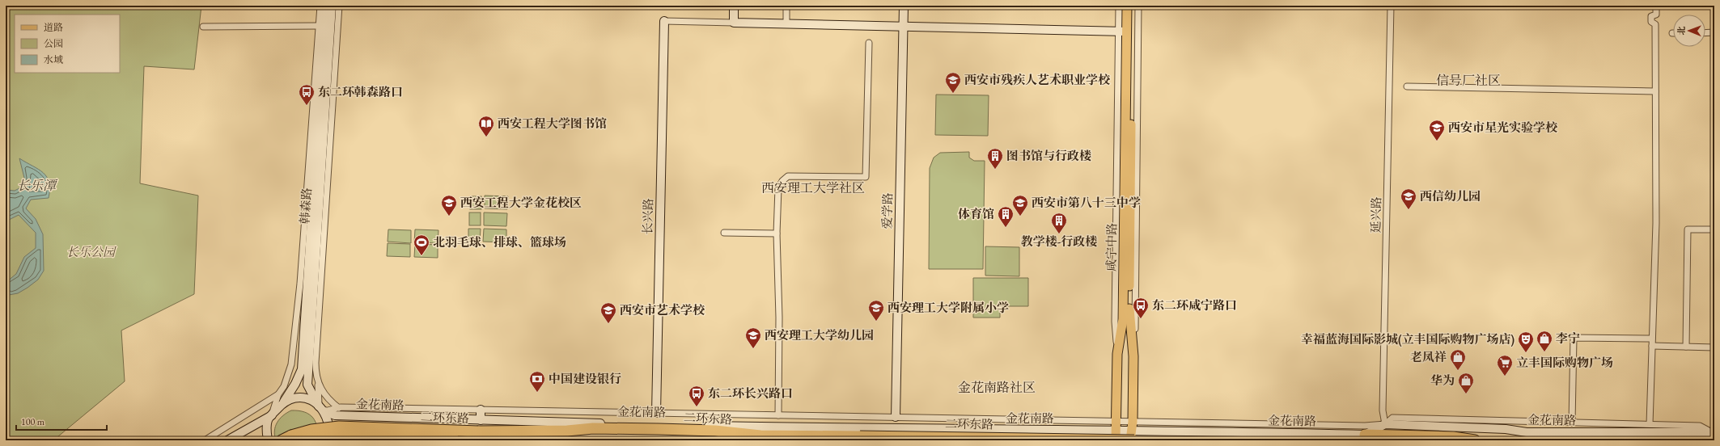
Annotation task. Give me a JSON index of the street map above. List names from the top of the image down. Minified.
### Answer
{"streets":{"highway":["二环东路"],"main road":["韩森路","爱学路","长兴路","咸宁中路","金花南路"],"street":["延兴路"]},"crossings":[["韩森路","金花南路"],["延兴路","金花南路"],["咸宁中路","金花南路"],["咸宁中路","二环东路"],["金花南路","二环东路"]],"districts":["信号厂社区","西安理工大学社区","金花南路社区"],"water":["长乐潭"],"parks":["长乐公园"],"places":{"school or university":["西安市残疾人艺术职业学校","西安市星光实验学校","西信幼儿园","西安工程大学金花校区","西安市第八十三中学","西安理工大学附属小学","西安市艺术学校","西安理工大学幼儿园"],"bus stop":["东二环韩森路口","东二环咸宁路口","东二环长兴路口"],"library":["西安工程大学图书馆"],"building":["图书馆与行政楼","体育馆","教学楼-行政楼"],"sports":["北羽毛球、排球、篮球场"],"shop":["李宁","老凤祥","华为"],"theatre":["幸福蓝海国际影城(立丰国际购物广场店)"],"supermarket":["立丰国际购物广场"],"bank":["中国建设银行"]},"legend":["道路","公园","水域"],"scale_bar":"100 m","north":"left"}
